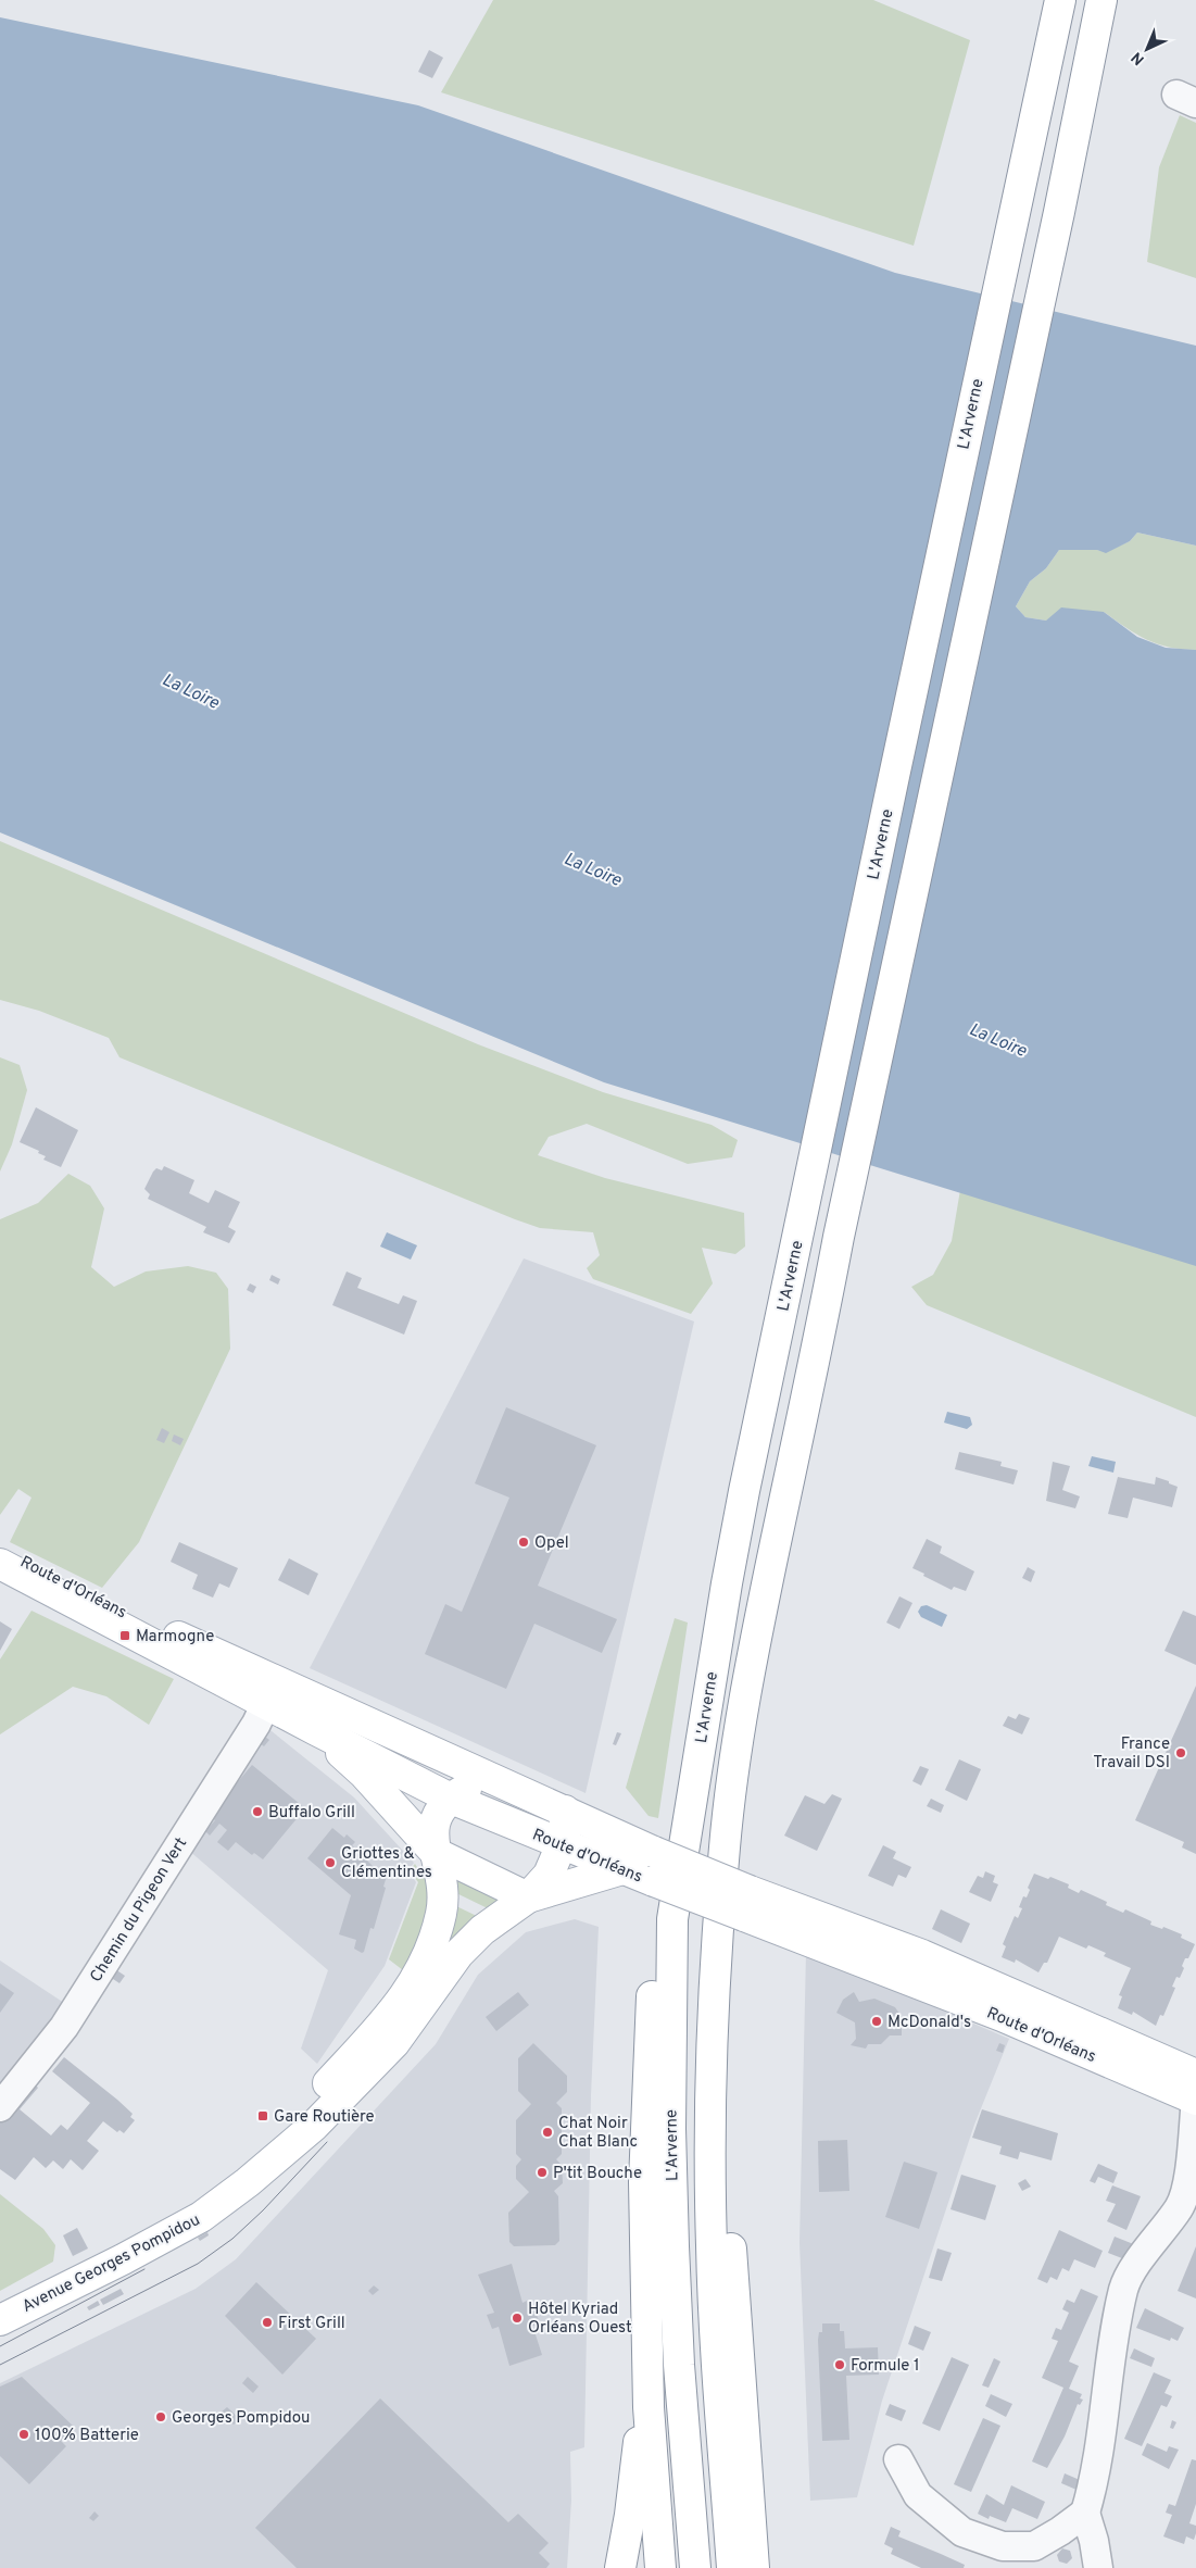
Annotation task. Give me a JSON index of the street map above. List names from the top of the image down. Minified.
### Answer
{"streets":{"main road":["L'Arverne","Route d'Orléans","Avenue Georges Pompidou"],"street":["Chemin du Pigeon Vert"]},"crossings":[["Route d'Orléans","Chemin du Pigeon Vert"],["Route d'Orléans","Avenue Georges Pompidou"]],"water":["La Loire"],"places":{"other":["Opel","France Travail DSI","Buffalo Grill","Griottes & Clémentines","McDonald's","Chat Noir Chat Blanc","P'tit Bouche","Hôtel Kyriad Orléans Ouest","First Grill","Formule 1","Georges Pompidou","100% Batterie"],"transit":["Marmogne","Gare Routière"]},"north":"bottom left"}
